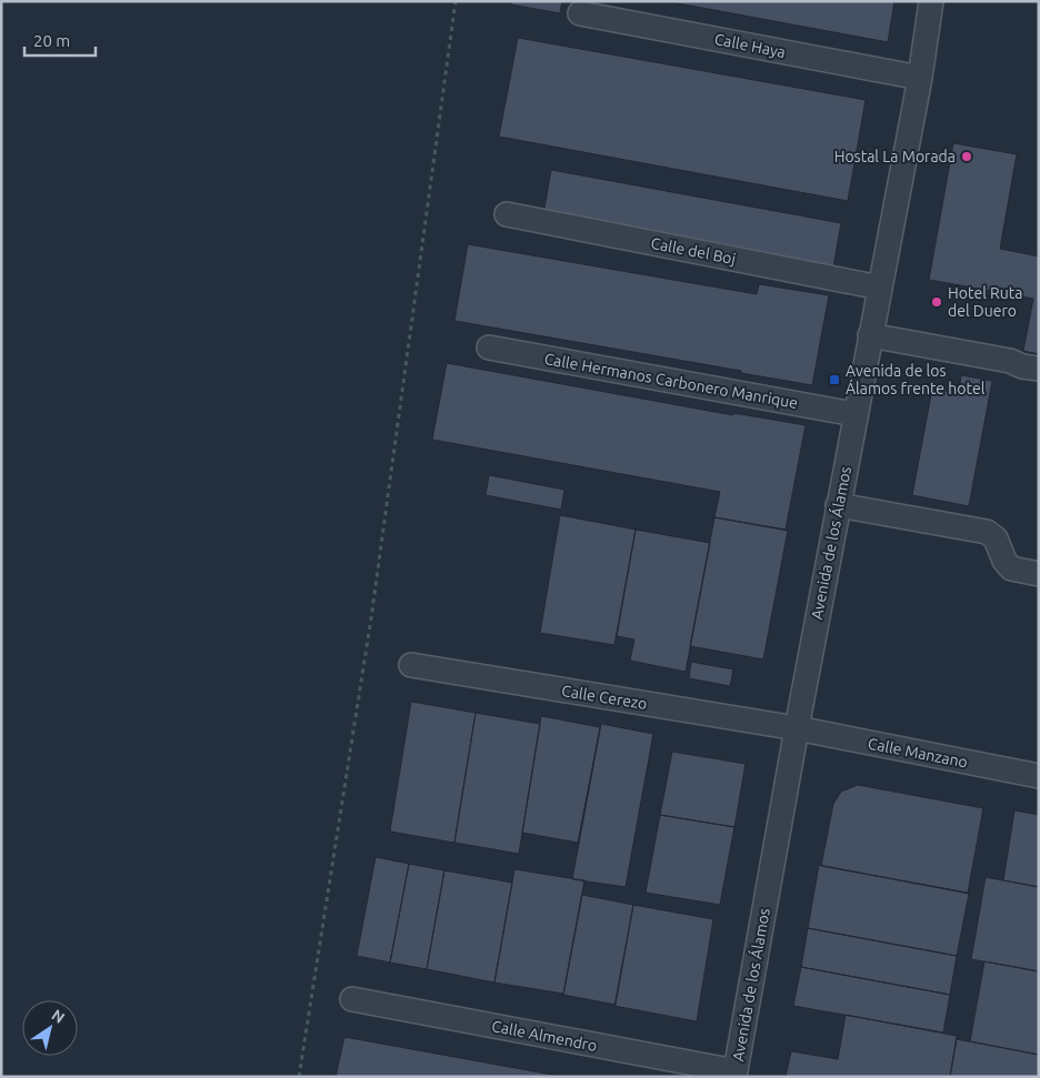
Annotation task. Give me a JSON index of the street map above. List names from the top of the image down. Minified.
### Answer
{"streets":{"street":["Calle Haya","Calle del Boj","Calle Hermanos Carbonero Manrique","Avenida de los Álamos","Calle Cerezo","Calle Manzano","Calle Almendro"]},"crossings":[["Calle Haya","Avenida de los Álamos"],["Calle del Boj","Avenida de los Álamos"],["Calle Hermanos Carbonero Manrique","Avenida de los Álamos"],["Avenida de los Álamos","Calle Cerezo"],["Avenida de los Álamos","Calle Manzano"],["Avenida de los Álamos","Calle Almendro"],["Calle Cerezo","Calle Manzano"]],"places":{"other":["Hostal La Morada","Hotel Ruta del Duero"],"transit":["Avenida de los Álamos frente hotel"]},"scale_bar":"20 m","north":"top right"}
